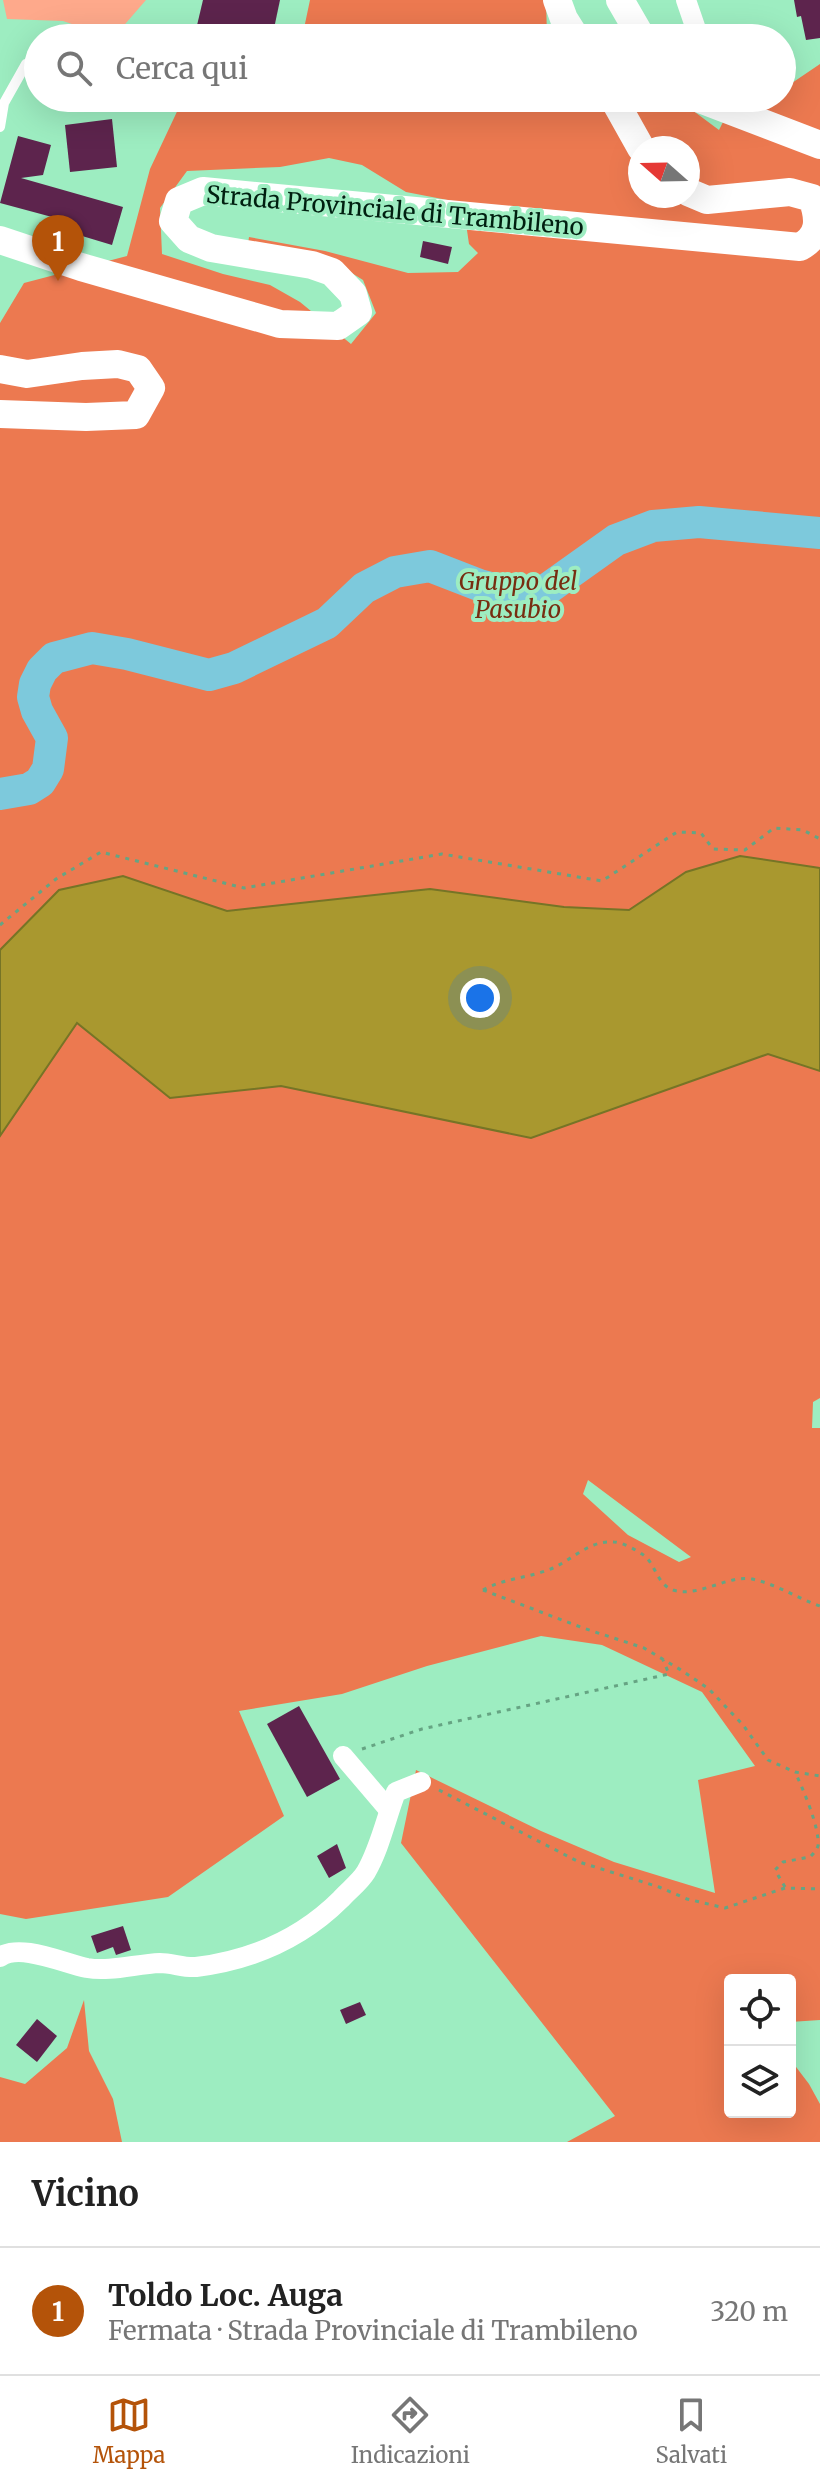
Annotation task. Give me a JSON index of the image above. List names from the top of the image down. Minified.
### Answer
{"streets":{"street":["Strada Provinciale di Trambileno"]},"parks":["Gruppo del Pasubio"],"north":"left","page":{"search":"Cerca qui","pins":"1","heading":"Vicino","list":[{"mark":"1","name":"Toldo Loc. Auga","note":"Fermata · Strada Provinciale di Trambileno","value":"320 m"}],"nav":["Mappa","Indicazioni","Salvati"]}}
